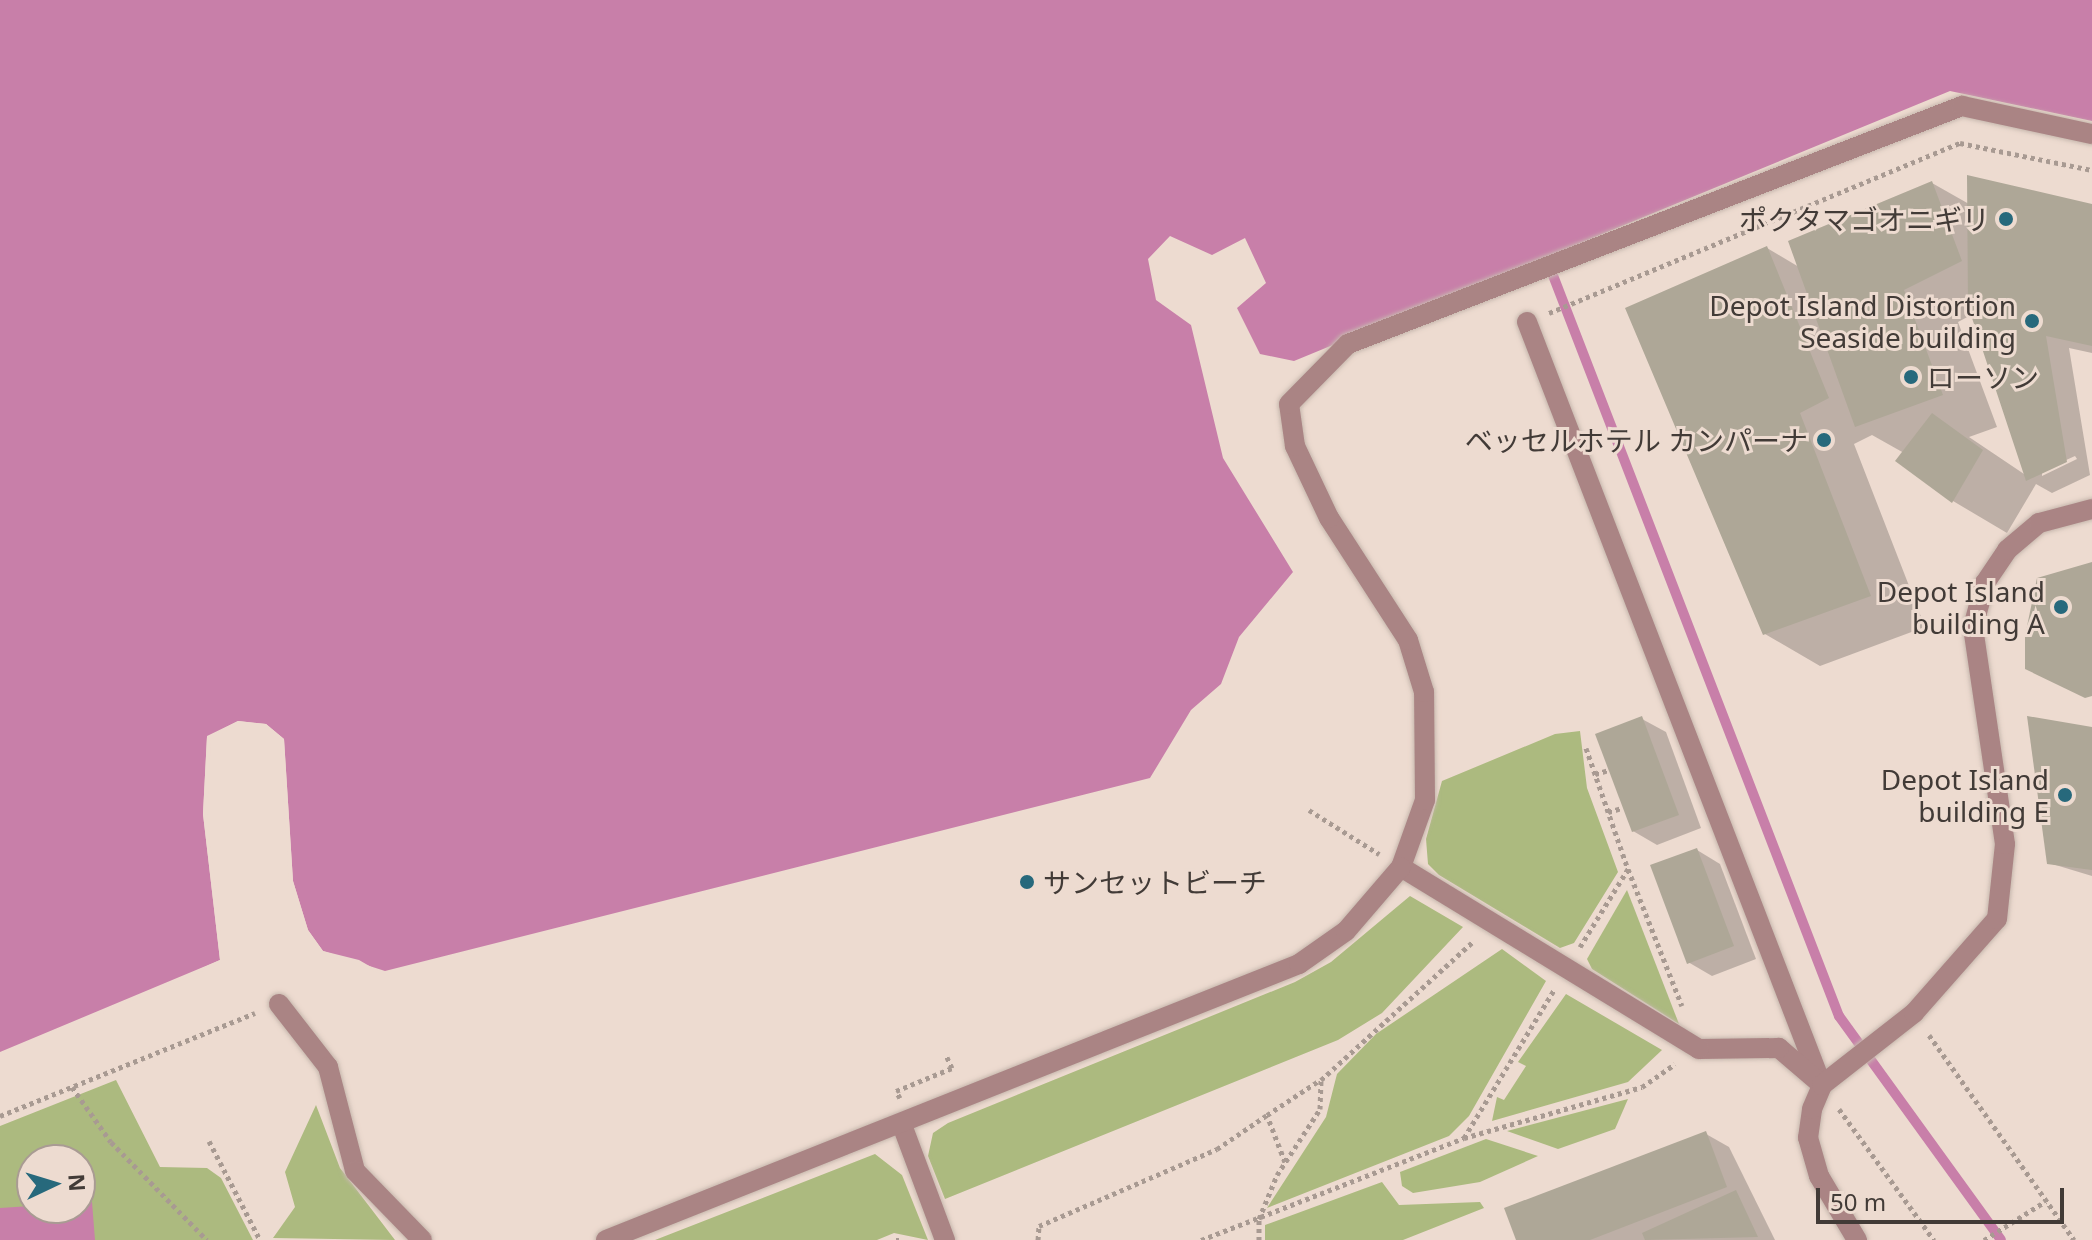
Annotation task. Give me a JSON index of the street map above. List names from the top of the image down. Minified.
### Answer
{"places":["ポクタマゴオニギリ","Depot Island Distortion Seaside building","ローソン","ベッセルホテル カンパーナ","Depot Island building A","Depot Island building E","サンセットビーチ"],"scale_bar":"50 m","north":"right"}
